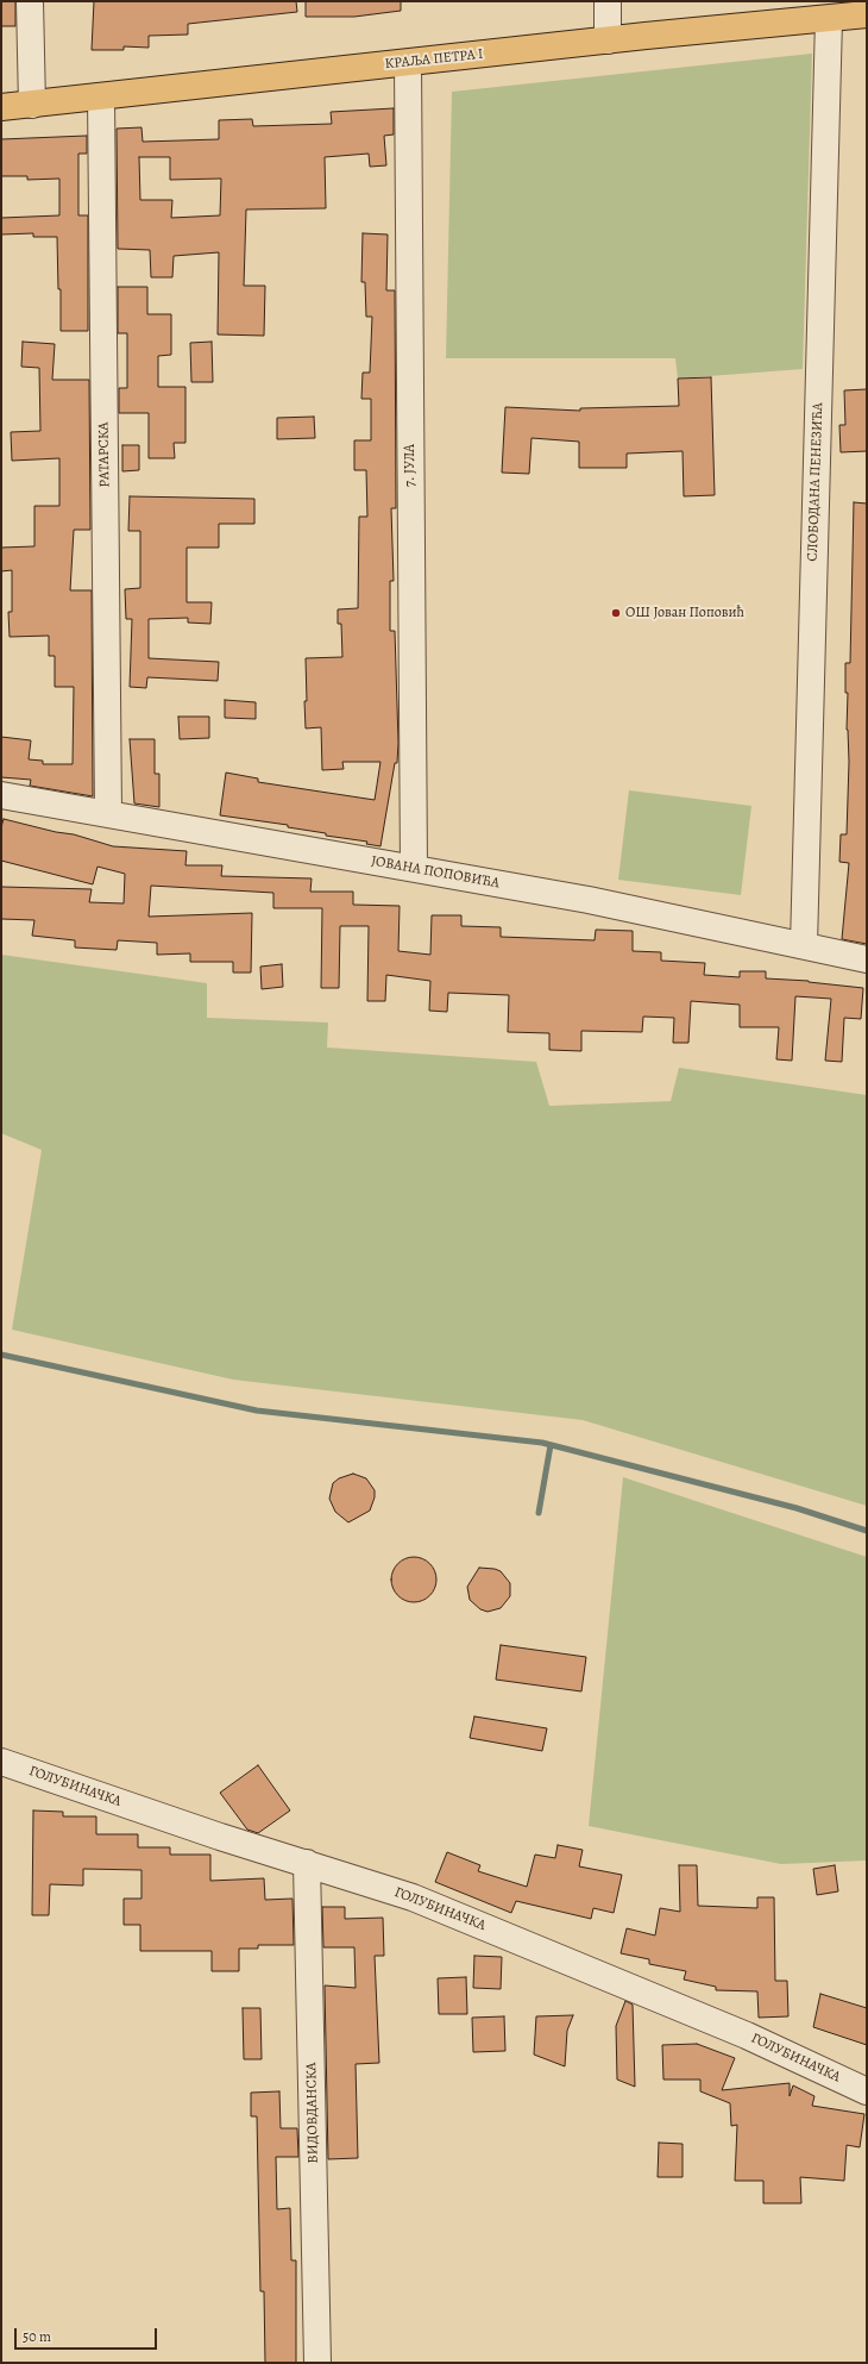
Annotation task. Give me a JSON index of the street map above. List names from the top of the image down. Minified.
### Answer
{"streets":{"main road":["КРАЉА ПЕТРА I"],"street":["РАТАРСКА","7. ЈУЛА","СЛОБОДАНА ПЕНЕЗИЋА","ЈОВАНА ПОПОВИЋА","ГОЛУБИНАЧКА","ВИДОВДАНСКА"]},"crossings":[["КРАЉА ПЕТРА I","РАТАРСКА"],["КРАЉА ПЕТРА I","7. ЈУЛА"],["КРАЉА ПЕТРА I","СЛОБОДАНА ПЕНЕЗИЋА"],["РАТАРСКА","ЈОВАНА ПОПОВИЋА"],["7. ЈУЛА","ЈОВАНА ПОПОВИЋА"],["СЛОБОДАНА ПЕНЕЗИЋА","ЈОВАНА ПОПОВИЋА"],["ГОЛУБИНАЧКА","ВИДОВДАНСКА"]],"places":["ОШ Јован Поповић"],"scale_bar":"50 m"}
